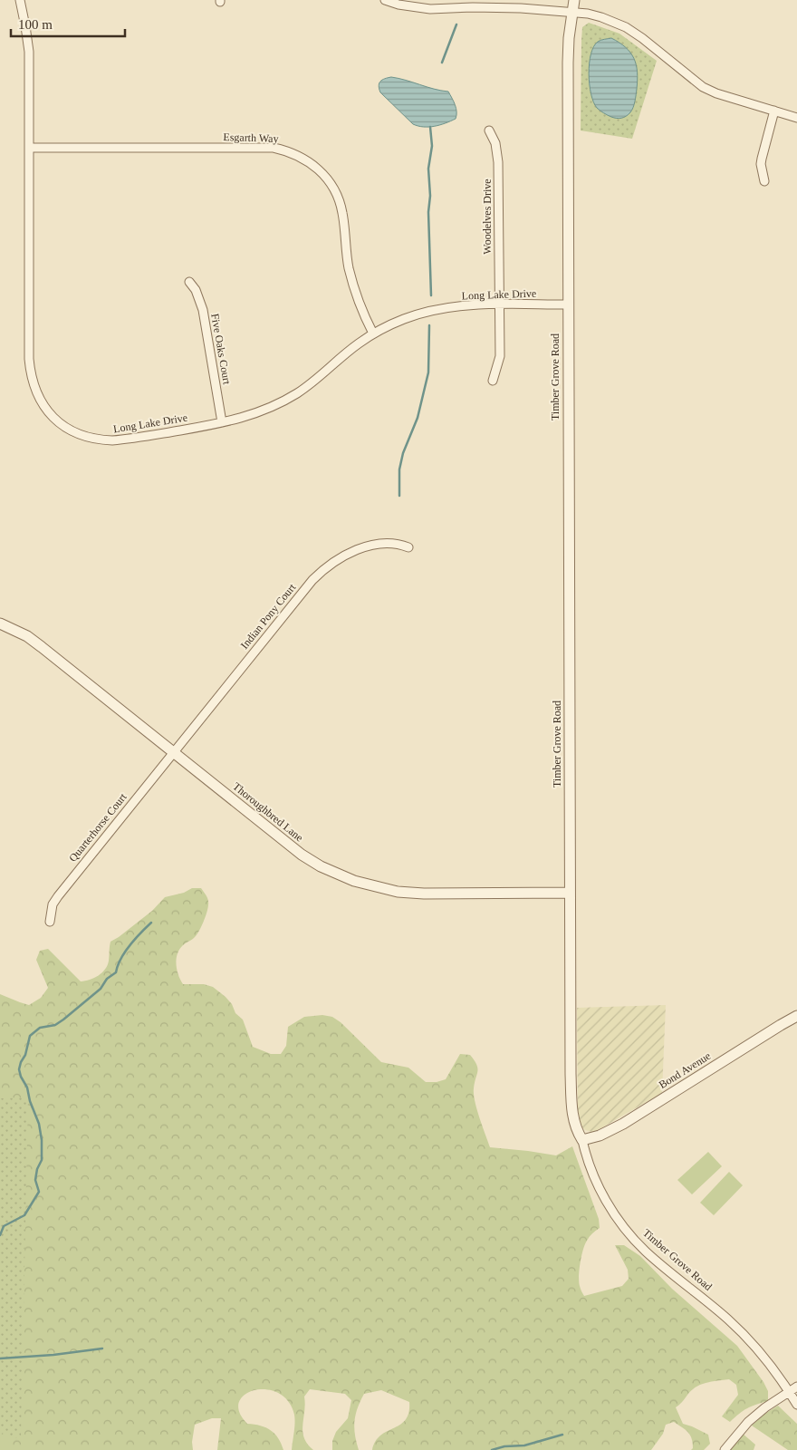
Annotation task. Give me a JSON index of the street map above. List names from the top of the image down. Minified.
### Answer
{"streets":{"street":["Esgarth Way","Woodelves Drive","Long Lake Drive","Five Oaks Court","Timber Grove Road","Indian Pony Court","Thoroughbred Lane","Quarterhorse Court","Bond Avenue"]},"crossings":[["Esgarth Way","Long Lake Drive"],["Woodelves Drive","Long Lake Drive"],["Long Lake Drive","Five Oaks Court"],["Long Lake Drive","Timber Grove Road"],["Timber Grove Road","Thoroughbred Lane"],["Timber Grove Road","Bond Avenue"],["Indian Pony Court","Thoroughbred Lane"],["Indian Pony Court","Quarterhorse Court"],["Thoroughbred Lane","Quarterhorse Court"]],"scale_bar":"100 m"}
